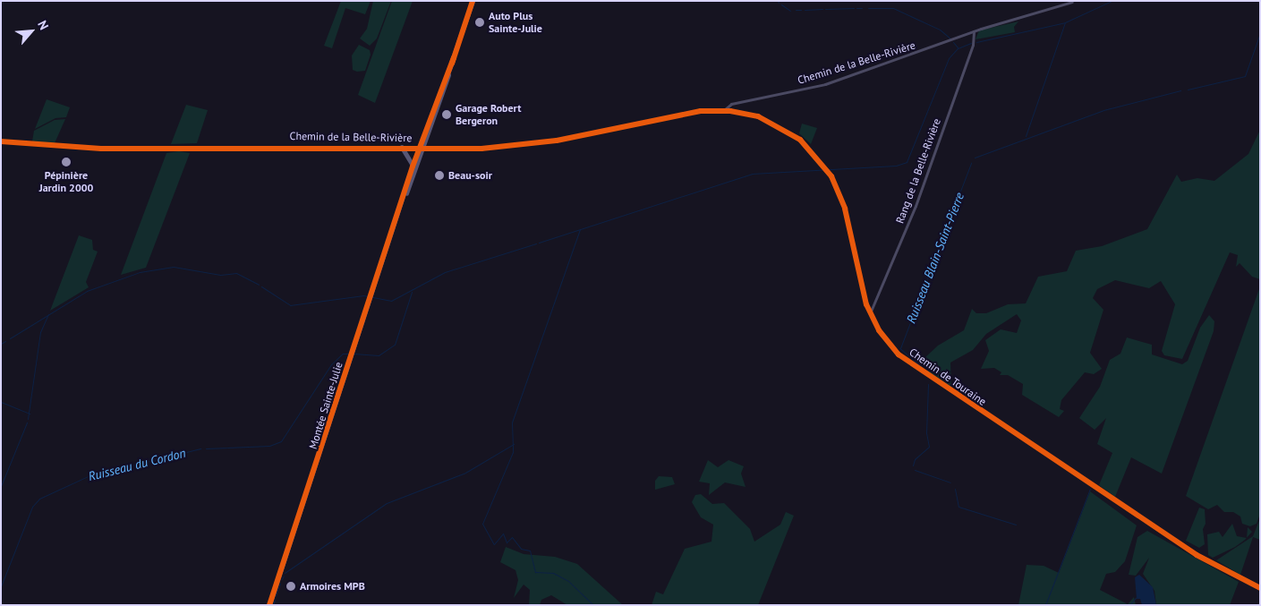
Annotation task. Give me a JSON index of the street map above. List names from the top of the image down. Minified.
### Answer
{"streets":{"main road":["Montée Sainte-Julie"],"street":["Chemin de la Belle-Rivière","Rang de la Belle-Rivière","Chemin de Touraine"]},"crossings":[["Chemin de la Belle-Rivière","Rang de la Belle-Rivière"],["Chemin de la Belle-Rivière","Chemin de Touraine"],["Chemin de la Belle-Rivière","Montée Sainte-Julie"],["Rang de la Belle-Rivière","Chemin de Touraine"]],"water":["Ruisseau Blain-Saint-Pierre","Ruisseau du Cordon"],"places":["Auto Plus Sainte-Julie","Garage Robert Bergeron","Pépinière Jardin 2000","Beau-soir","Armoires MPB"],"north":"top right"}
